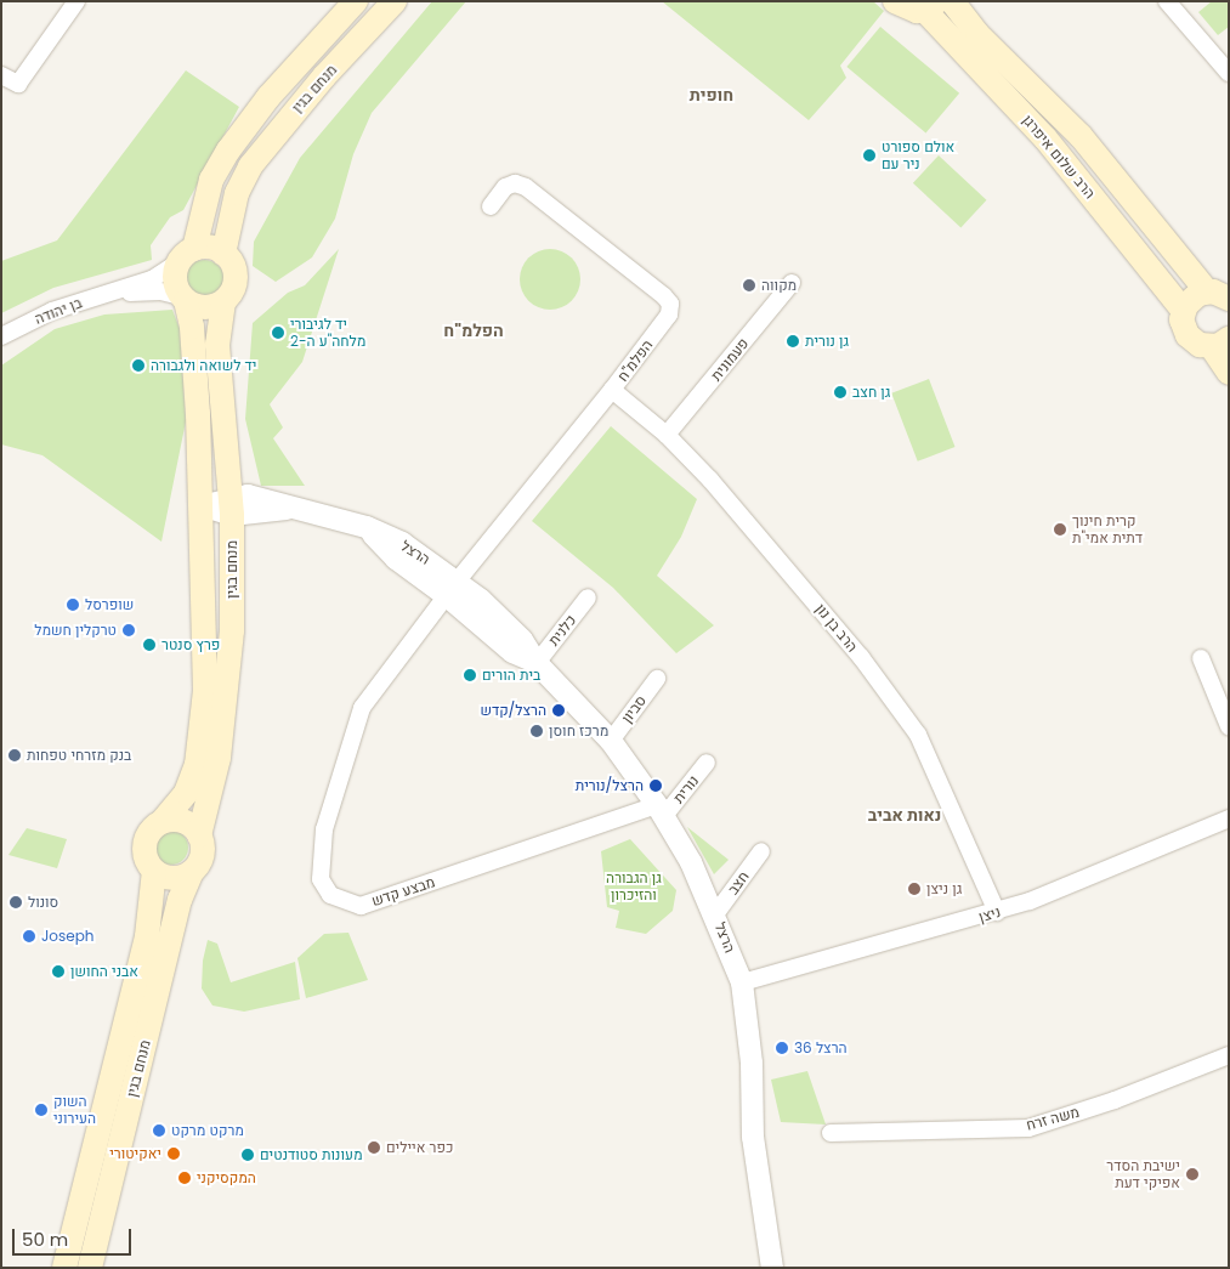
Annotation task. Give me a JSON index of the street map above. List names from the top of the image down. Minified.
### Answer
{"streets":{"main road":["מנחם בגין","הרב שלום איפרגן"],"street":["בן יהודה","פעמונית","הפלמ\"ח","הרצל","הרב בן נון","כלנית","סביון","נורית","חצב","מבצע קדש","ניצן","משה זרח"]},"crossings":[["מנחם בגין","בן יהודה"],["מנחם בגין","הרצל"],["פעמונית","הרב בן נון"],["הפלמ\"ח","הרצל"],["הפלמ\"ח","הרב בן נון"],["הפלמ\"ח","מבצע קדש"],["הרצל","כלנית"],["הרצל","סביון"],["הרצל","נורית"],["הרצל","חצב"],["הרצל","מבצע קדש"],["הרצל","ניצן"],["הרב בן נון","ניצן"],["נורית","מבצע קדש"]],"districts":["חופית","הפלמ\"ח","נאות אביב"],"parks":["גן הגבורה והזיכרון"],"places":["אולם ספורט ניר עם","מקווה","יד לגיבורי מלחה\"ע ה-2","גן נורית","יד לשואה ולגבורה","גן חצב","קרית חינוך דתית אמי\"ת","שופרסל","טרקלין חשמל","פרץ סנטר","בית הורים","הרצל/קדש","מרכז חוסן","בנק מזרחי טפחות","הרצל/נורית","גן ניצן","סונול","Joseph","אבני החושן","הרצל 36","השוק העירוני","מרקט מרקט","כפר איילים","יאקיטורי","מעונות סטודנטים","ישיבת הסדר אפיקי דעת","המקסיקני"],"scale_bar":"50 m"}
